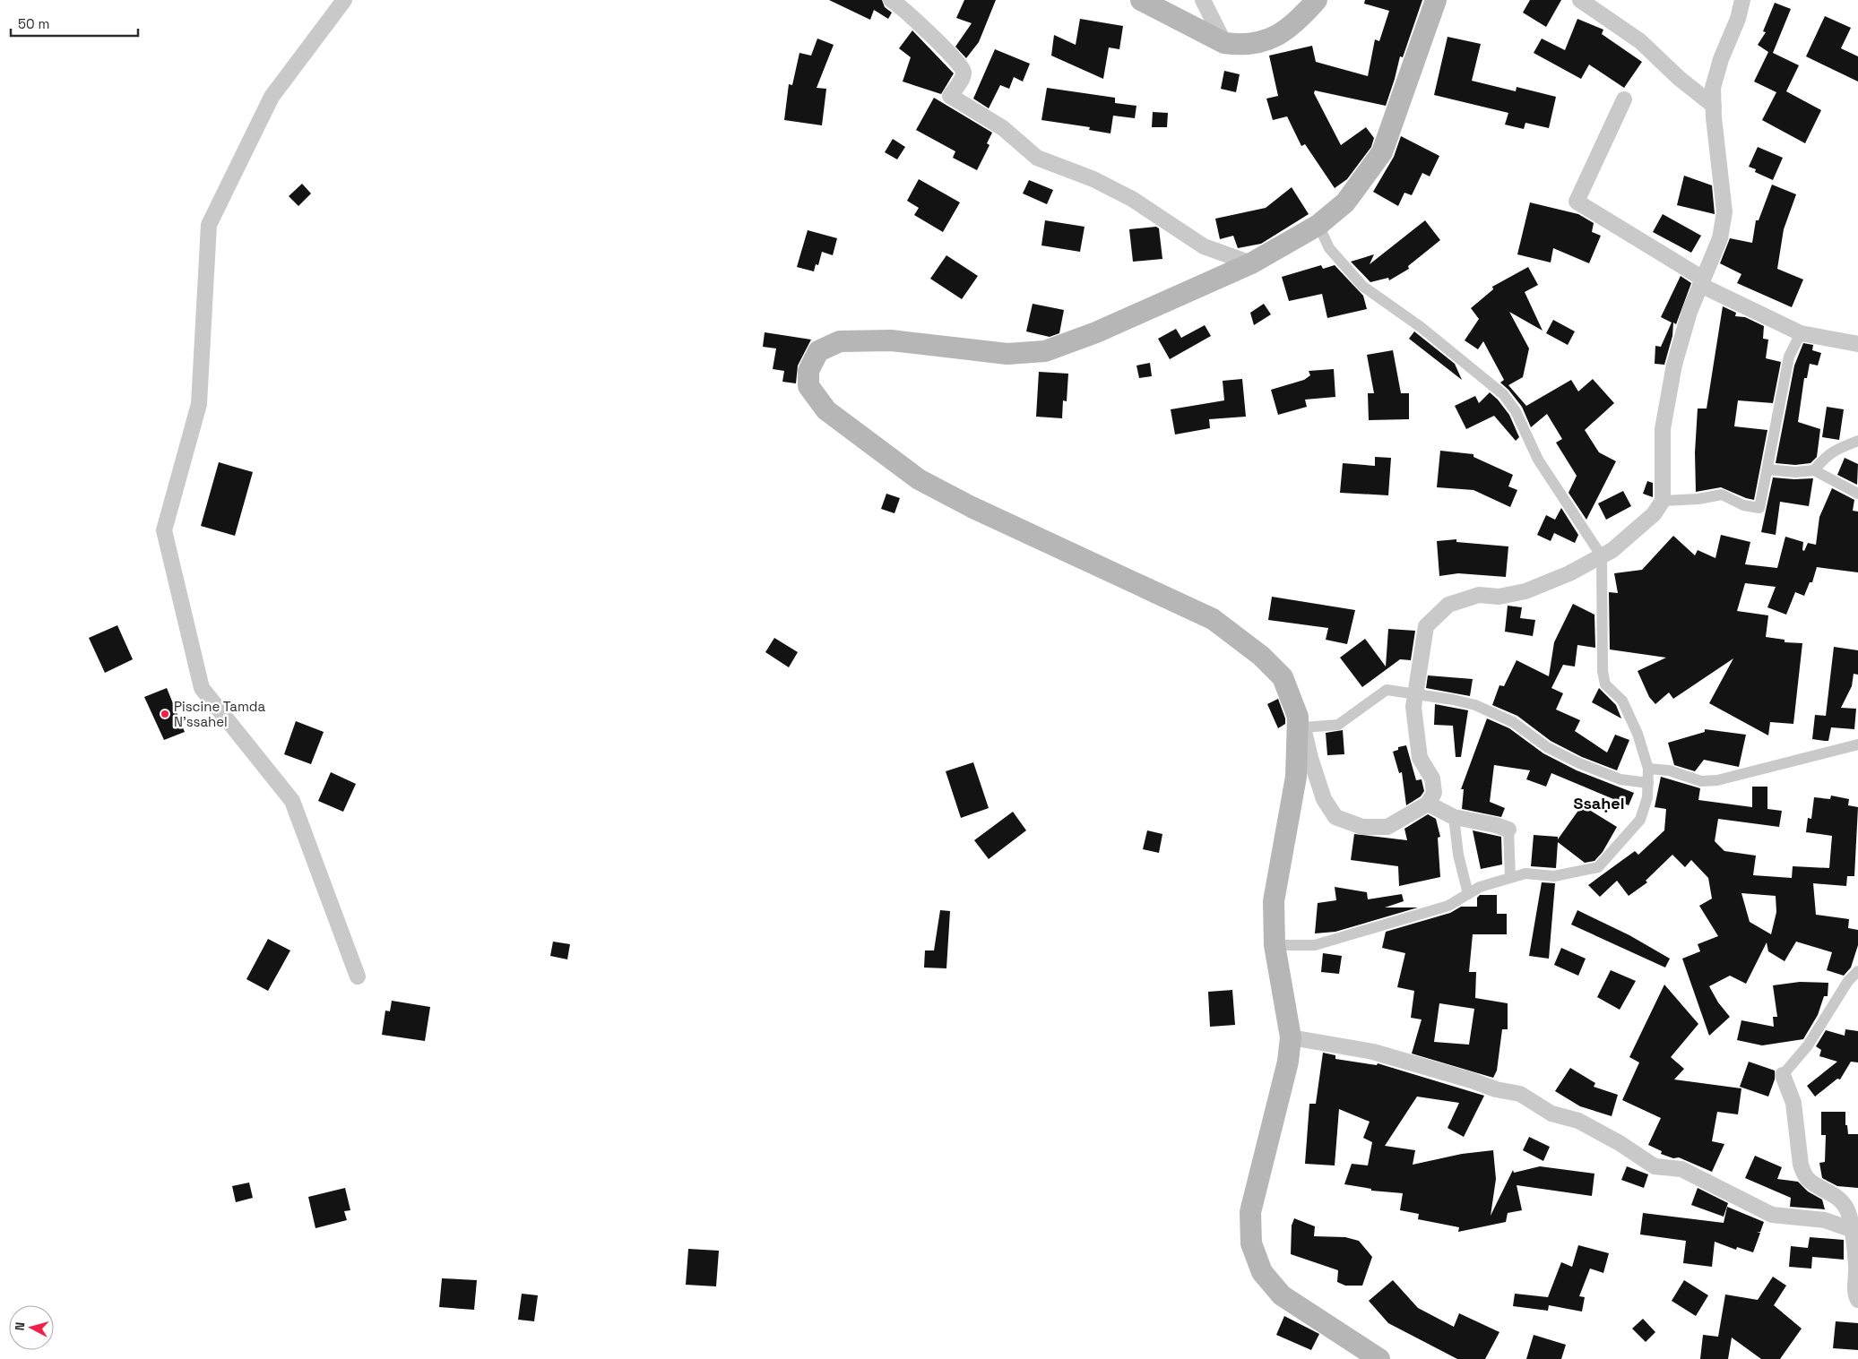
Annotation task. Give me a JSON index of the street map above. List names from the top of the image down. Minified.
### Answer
{"districts":["Ssaḥel"],"places":["Piscine Tamda N'ssahel"],"scale_bar":"50 m","north":"left"}
